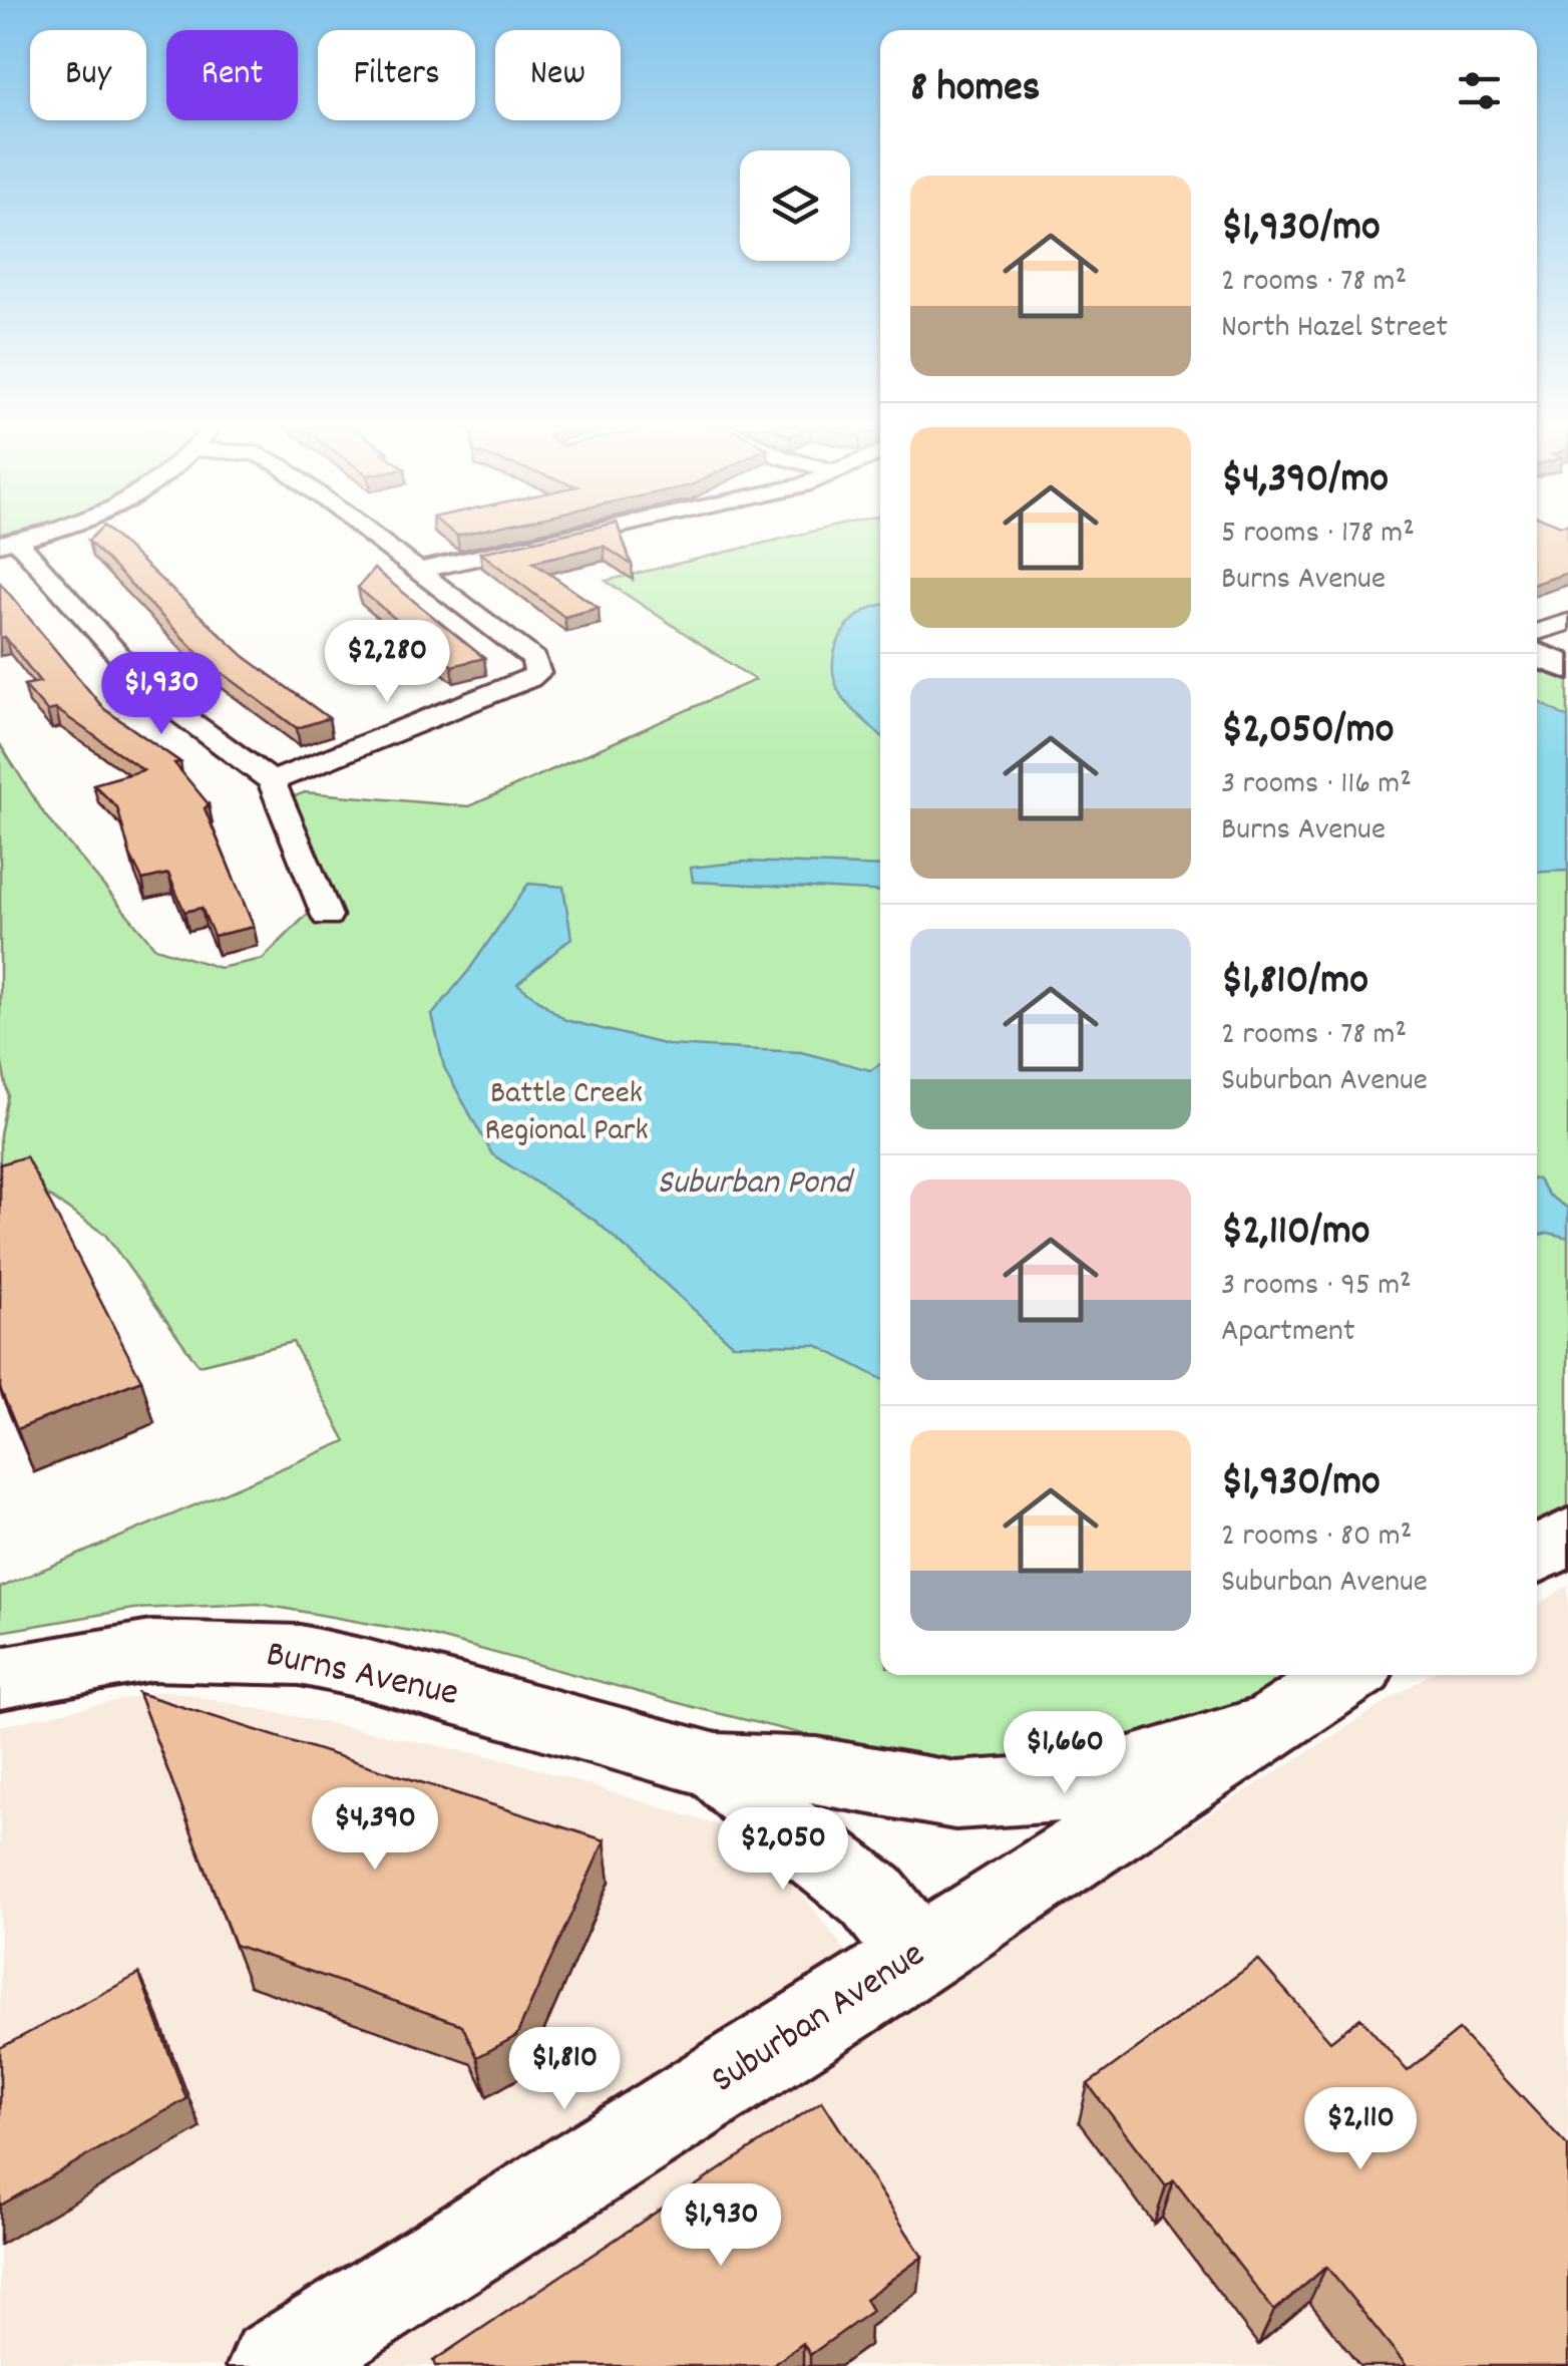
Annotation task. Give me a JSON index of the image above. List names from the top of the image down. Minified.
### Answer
{"streets":{"street":["Burns Avenue","Suburban Avenue"]},"crossings":[["Burns Avenue","Suburban Avenue"]],"water":["Suburban Pond"],"parks":["Battle Creek Regional Park"],"page":{"chip":["Buy","Rent","Filters","New"],"heading":"8 homes","list":[{"name":"$1,930/mo","note":"2 rooms · 78 m² · North Hazel Street"},{"name":"$4,390/mo","note":"5 rooms · 178 m² · Burns Avenue"},{"name":"$2,050/mo","note":"3 rooms · 116 m² · Burns Avenue"},{"name":"$1,810/mo","note":"2 rooms · 78 m² · Suburban Avenue"},{"name":"$2,110/mo","note":"3 rooms · 95 m² · Apartment"},{"name":"$1,930/mo","note":"2 rooms · 80 m² · Suburban Avenue"}],"price":["$2,280","$1,930","$1,660","$4,390","$2,050","$1,810","$2,110","$1,930"]}}
